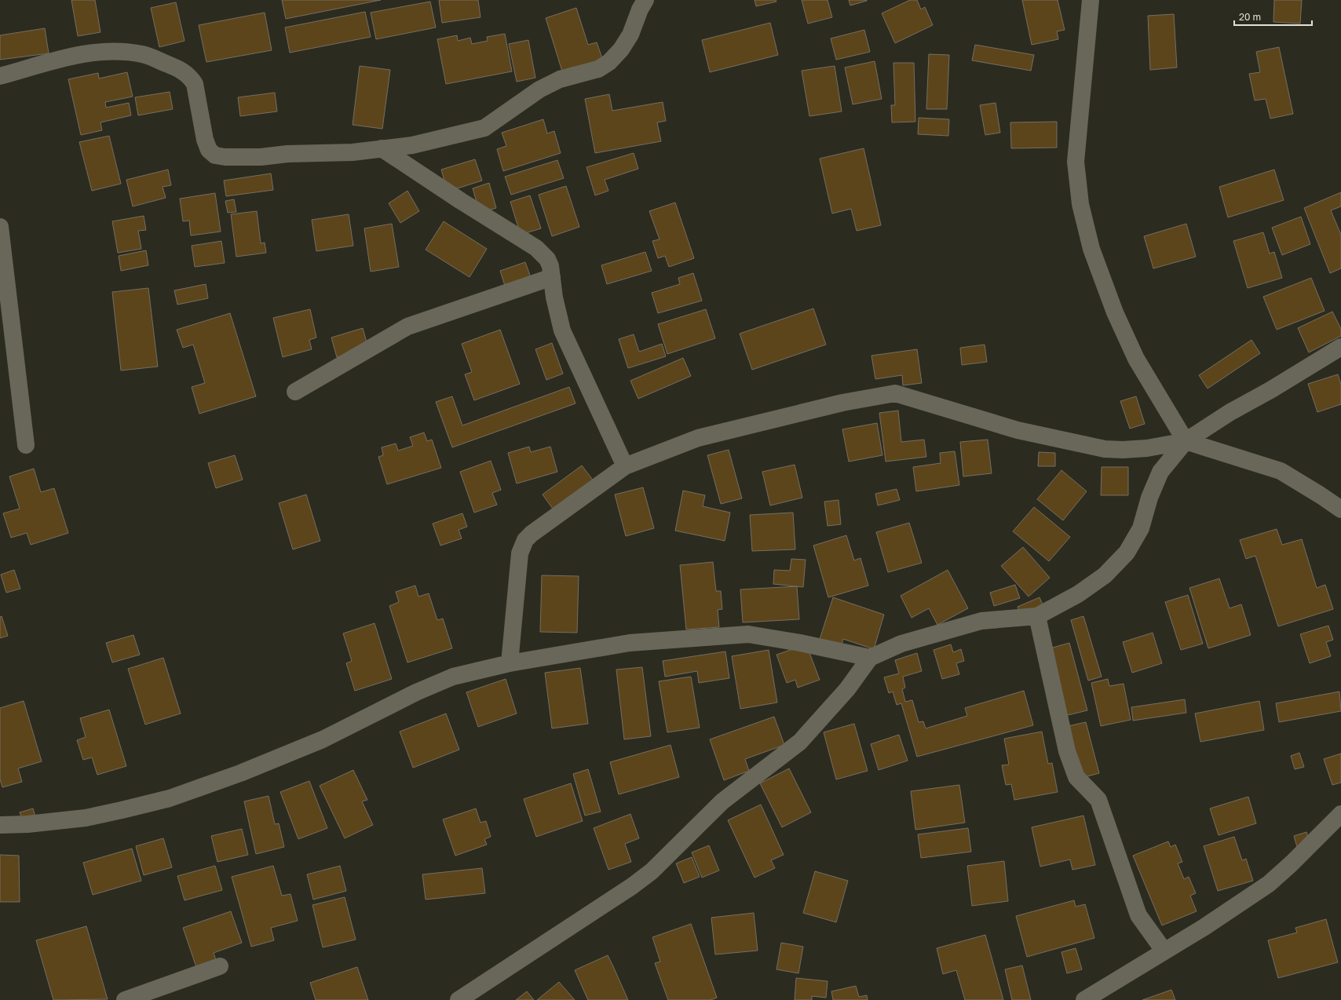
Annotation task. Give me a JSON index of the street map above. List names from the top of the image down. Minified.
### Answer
{"scale_bar":"20 m"}
